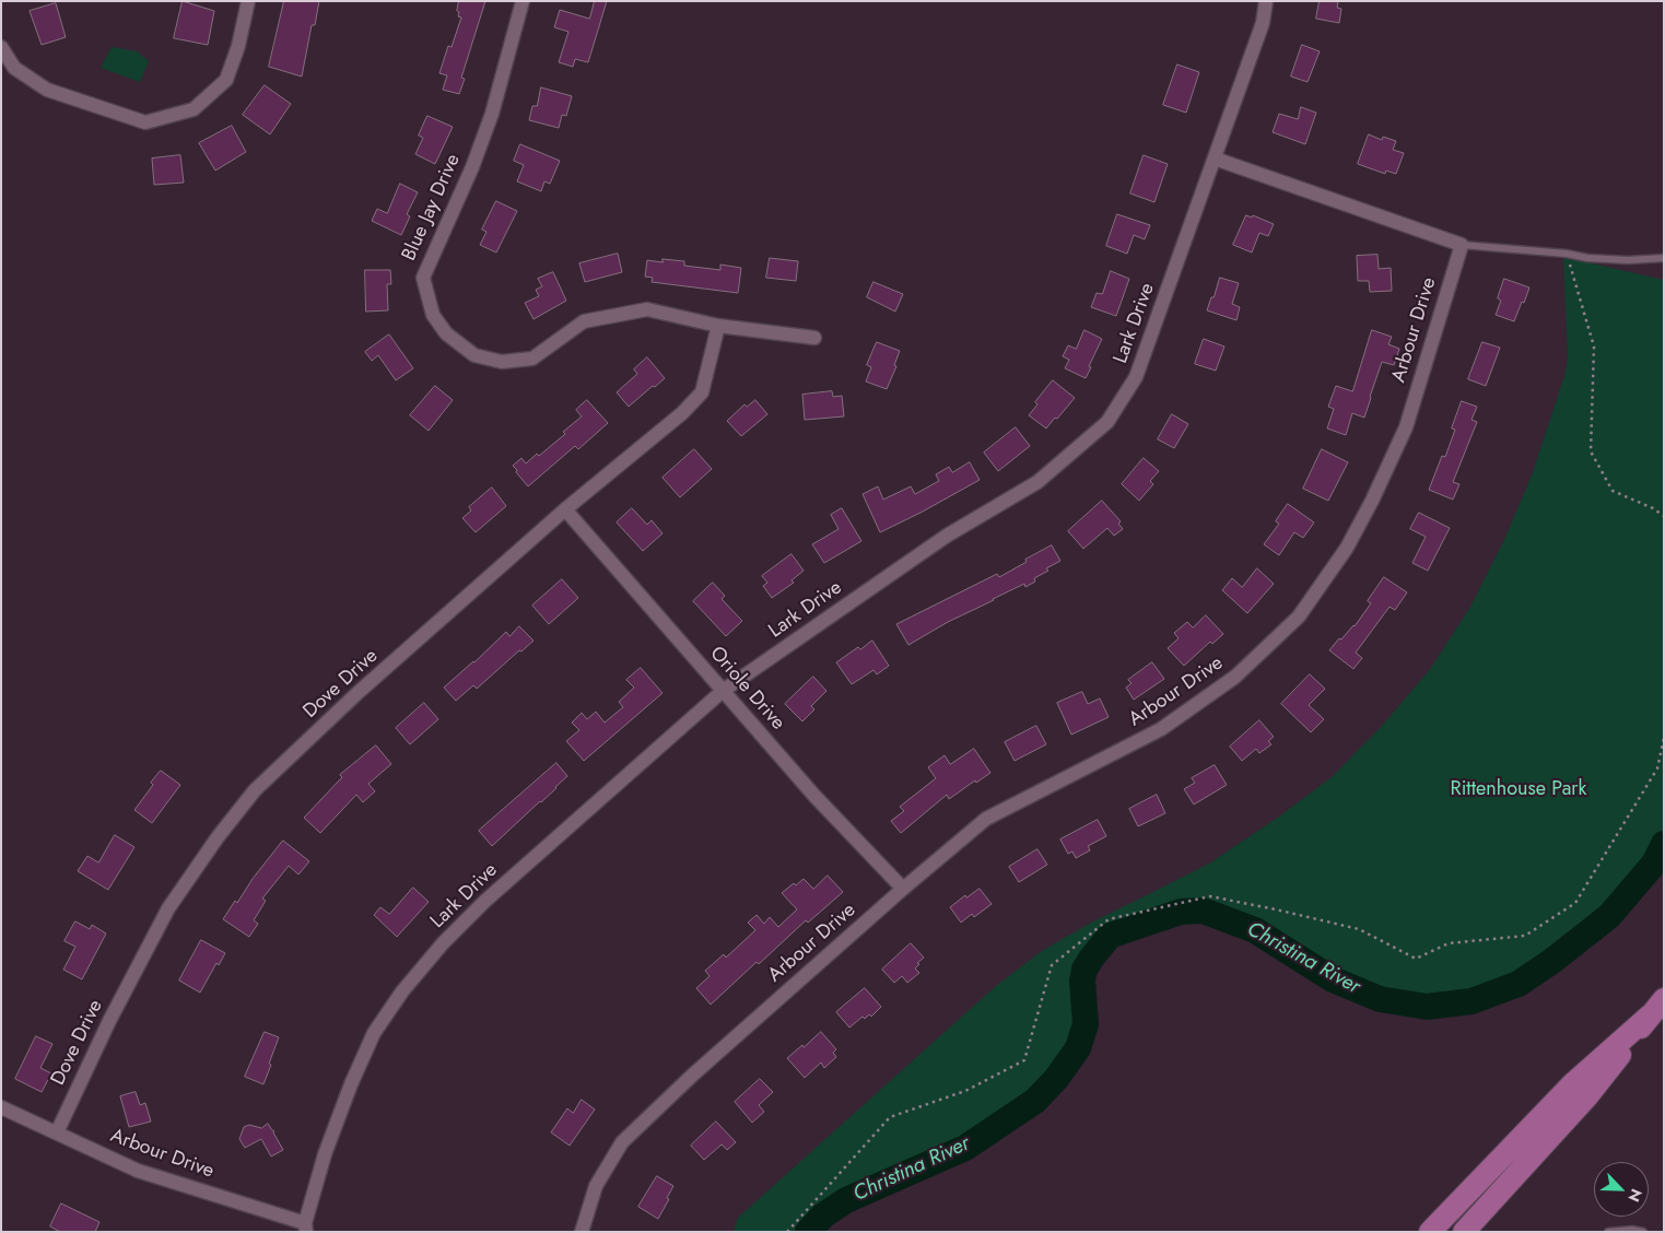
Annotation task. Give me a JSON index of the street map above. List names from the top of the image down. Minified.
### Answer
{"streets":{"street":["Blue Jay Drive","Lark Drive","Arbour Drive","Dove Drive","Oriole Drive"]},"crossings":[["Blue Jay Drive","Dove Drive"],["Lark Drive","Arbour Drive"],["Lark Drive","Oriole Drive"],["Arbour Drive","Dove Drive"],["Arbour Drive","Oriole Drive"],["Dove Drive","Oriole Drive"]],"water":["Christina River"],"parks":["Rittenhouse Park"],"north":"bottom right"}
